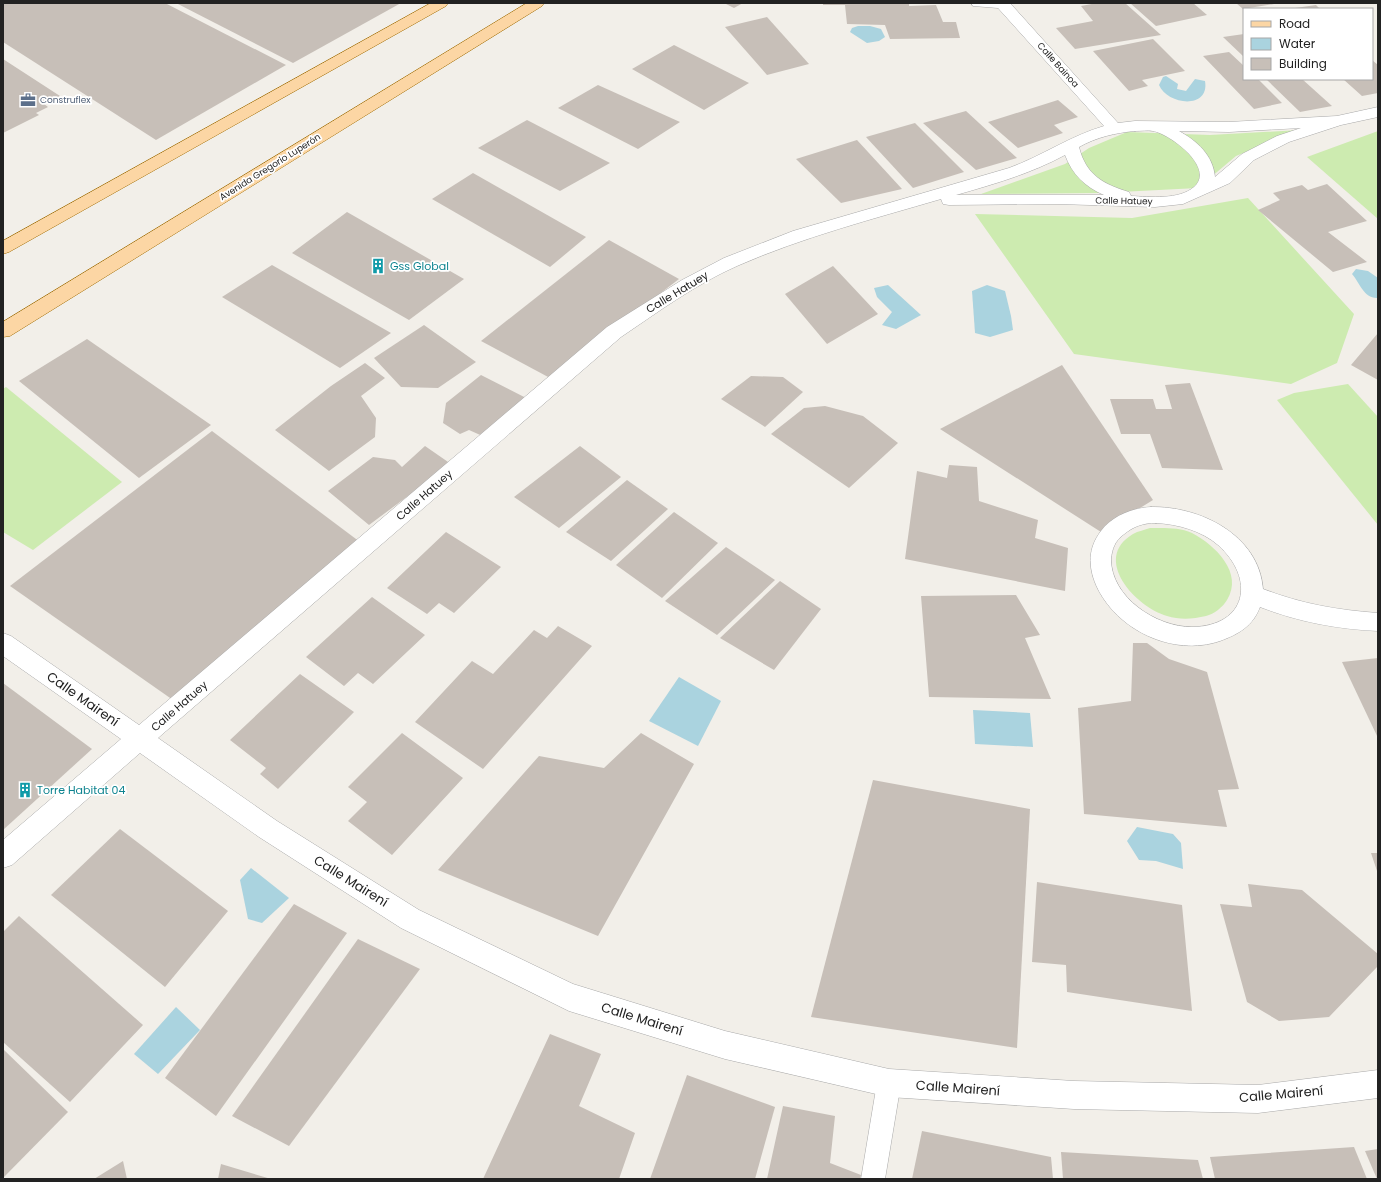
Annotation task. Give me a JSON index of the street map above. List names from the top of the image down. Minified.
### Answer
{"streets":{"main road":["Avenida Gregorio Luperón"],"street":["Calle Bainoa","Calle Hatuey","Calle Mairení"]},"crossings":[["Calle Bainoa","Calle Hatuey"],["Calle Hatuey","Calle Mairení"]],"places":{"office":["Construflex"],"building":["Gss Global","Torre Habitat 04"]},"legend":["Road","Water","Building"]}
